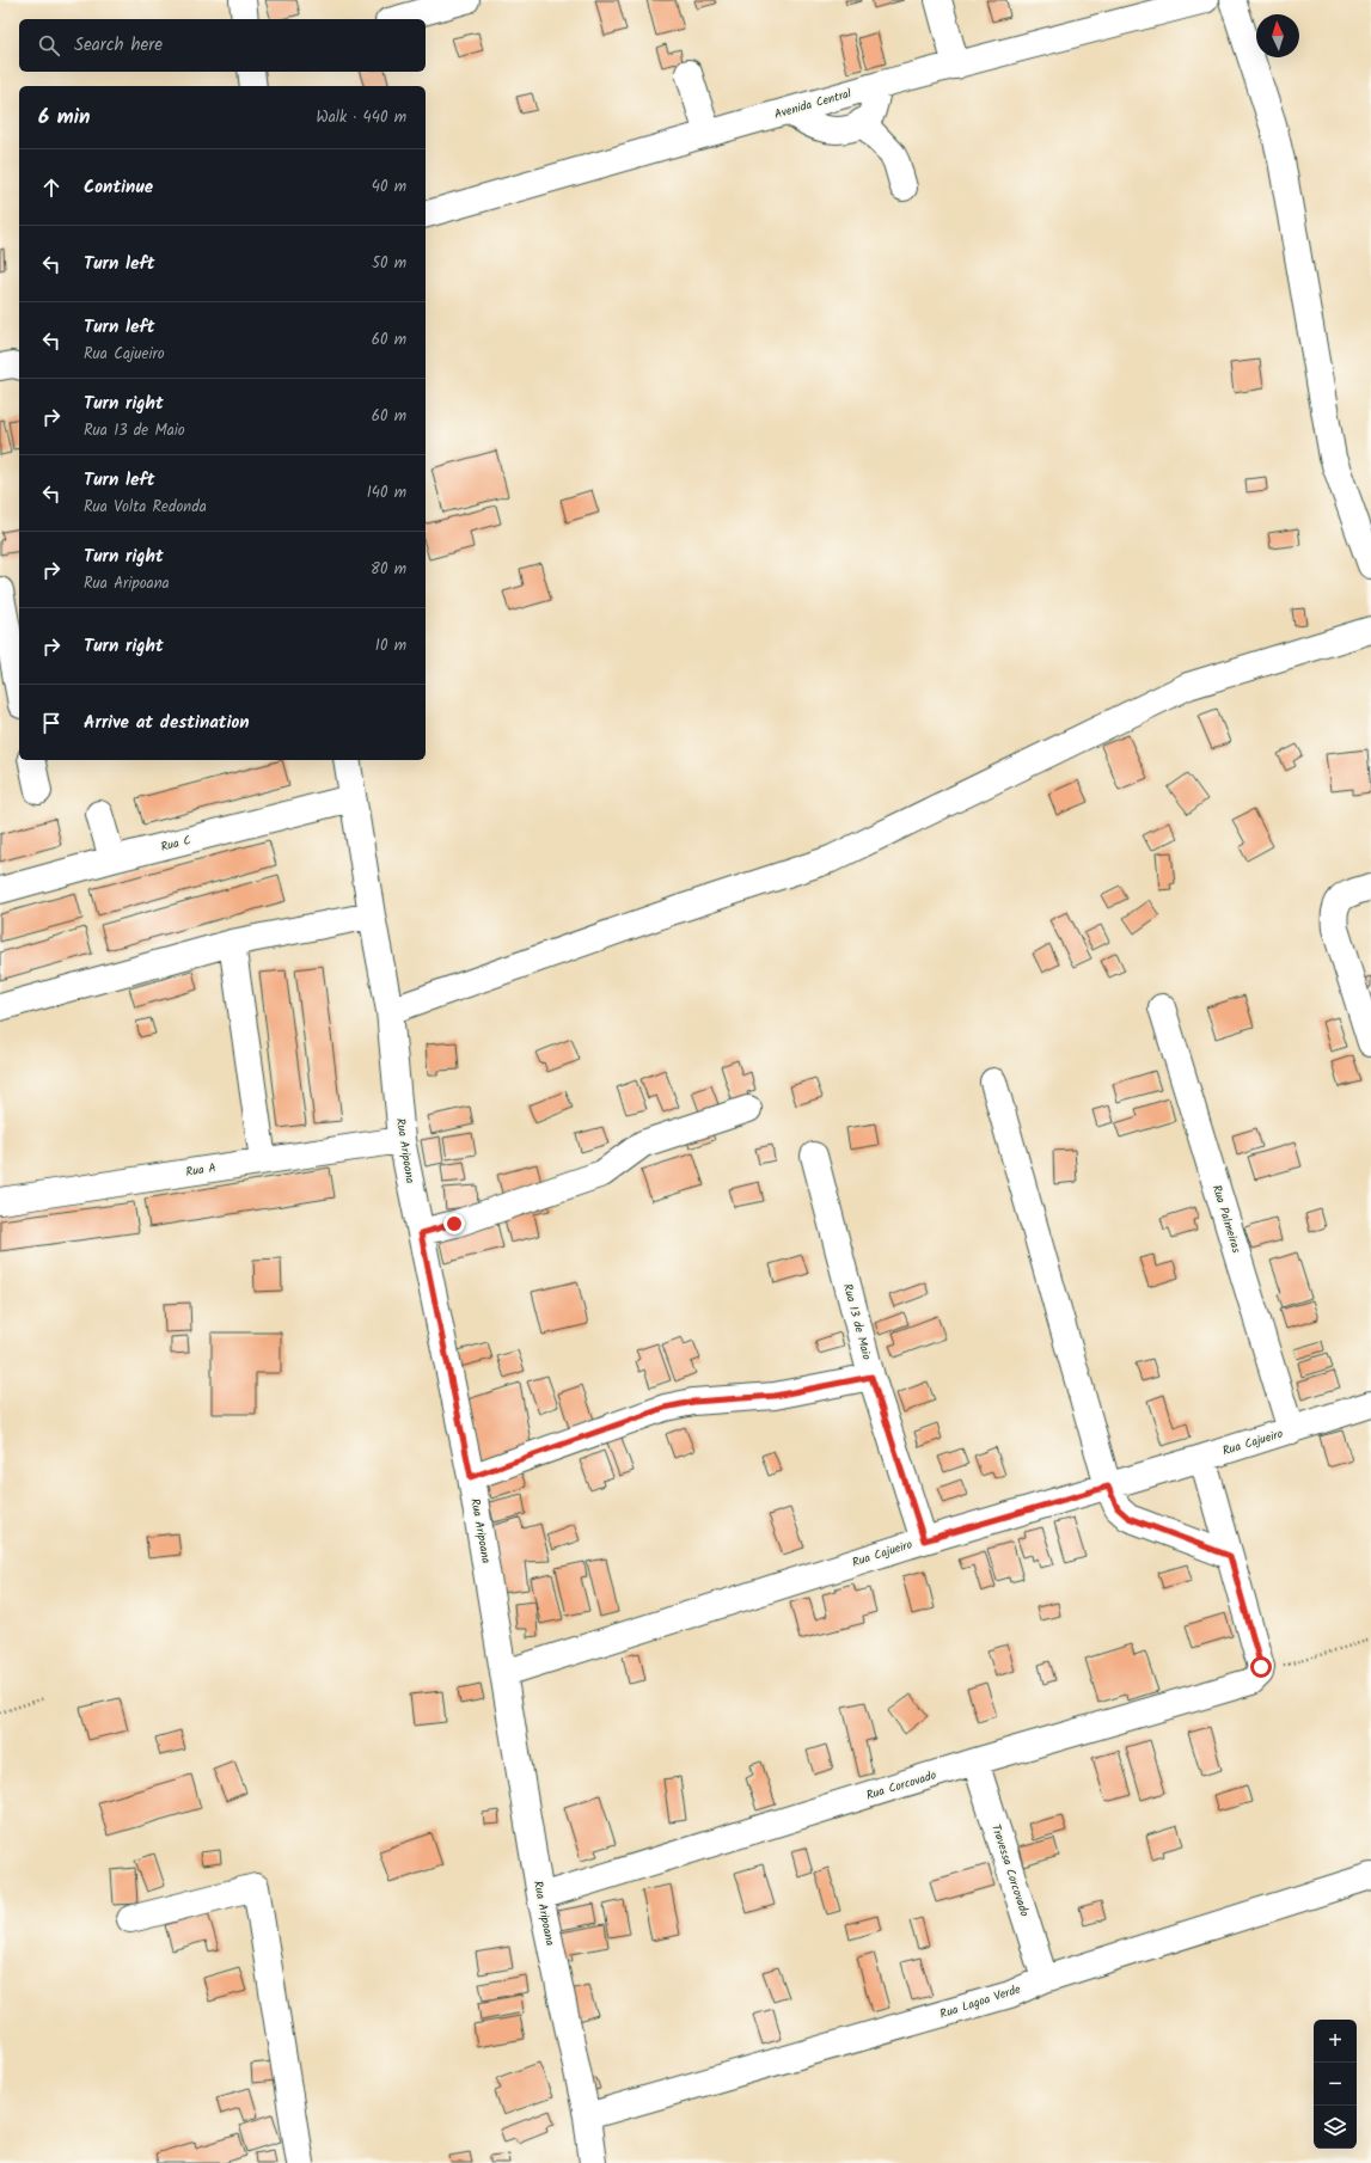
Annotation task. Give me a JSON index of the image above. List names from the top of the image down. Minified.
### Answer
{"streets":{"street":["Avenida Central","Rua C","Rua Aripoana","Rua A","Rua Palmeiras","Rua 13 de Maio","Rua Cajueiro","Rua Corcovado","Travessa Corcovado","Rua Lagoa Verde"]},"crossings":[["Rua C","Rua Aripoana"],["Rua Aripoana","Rua A"],["Rua Aripoana","Rua Cajueiro"],["Rua Aripoana","Rua Corcovado"],["Rua Aripoana","Rua Lagoa Verde"],["Rua Palmeiras","Rua Cajueiro"],["Rua 13 de Maio","Rua Cajueiro"],["Rua Corcovado","Travessa Corcovado"],["Travessa Corcovado","Rua Lagoa Verde"]],"north":"top","page":{"search":"Search here","heading":["6 min","Walk · 440 m"],"list":[["Continue","40 m"],["Turn left","50 m"],["Turn left","Rua Cajueiro","60 m"],["Turn right","Rua 13 de Maio","60 m"],["Turn left","Rua Volta Redonda","140 m"],["Turn right","Rua Aripoana","80 m"],["Turn right","10 m"],"Arrive at destination"],"map_buttons":["+","−"]}}
